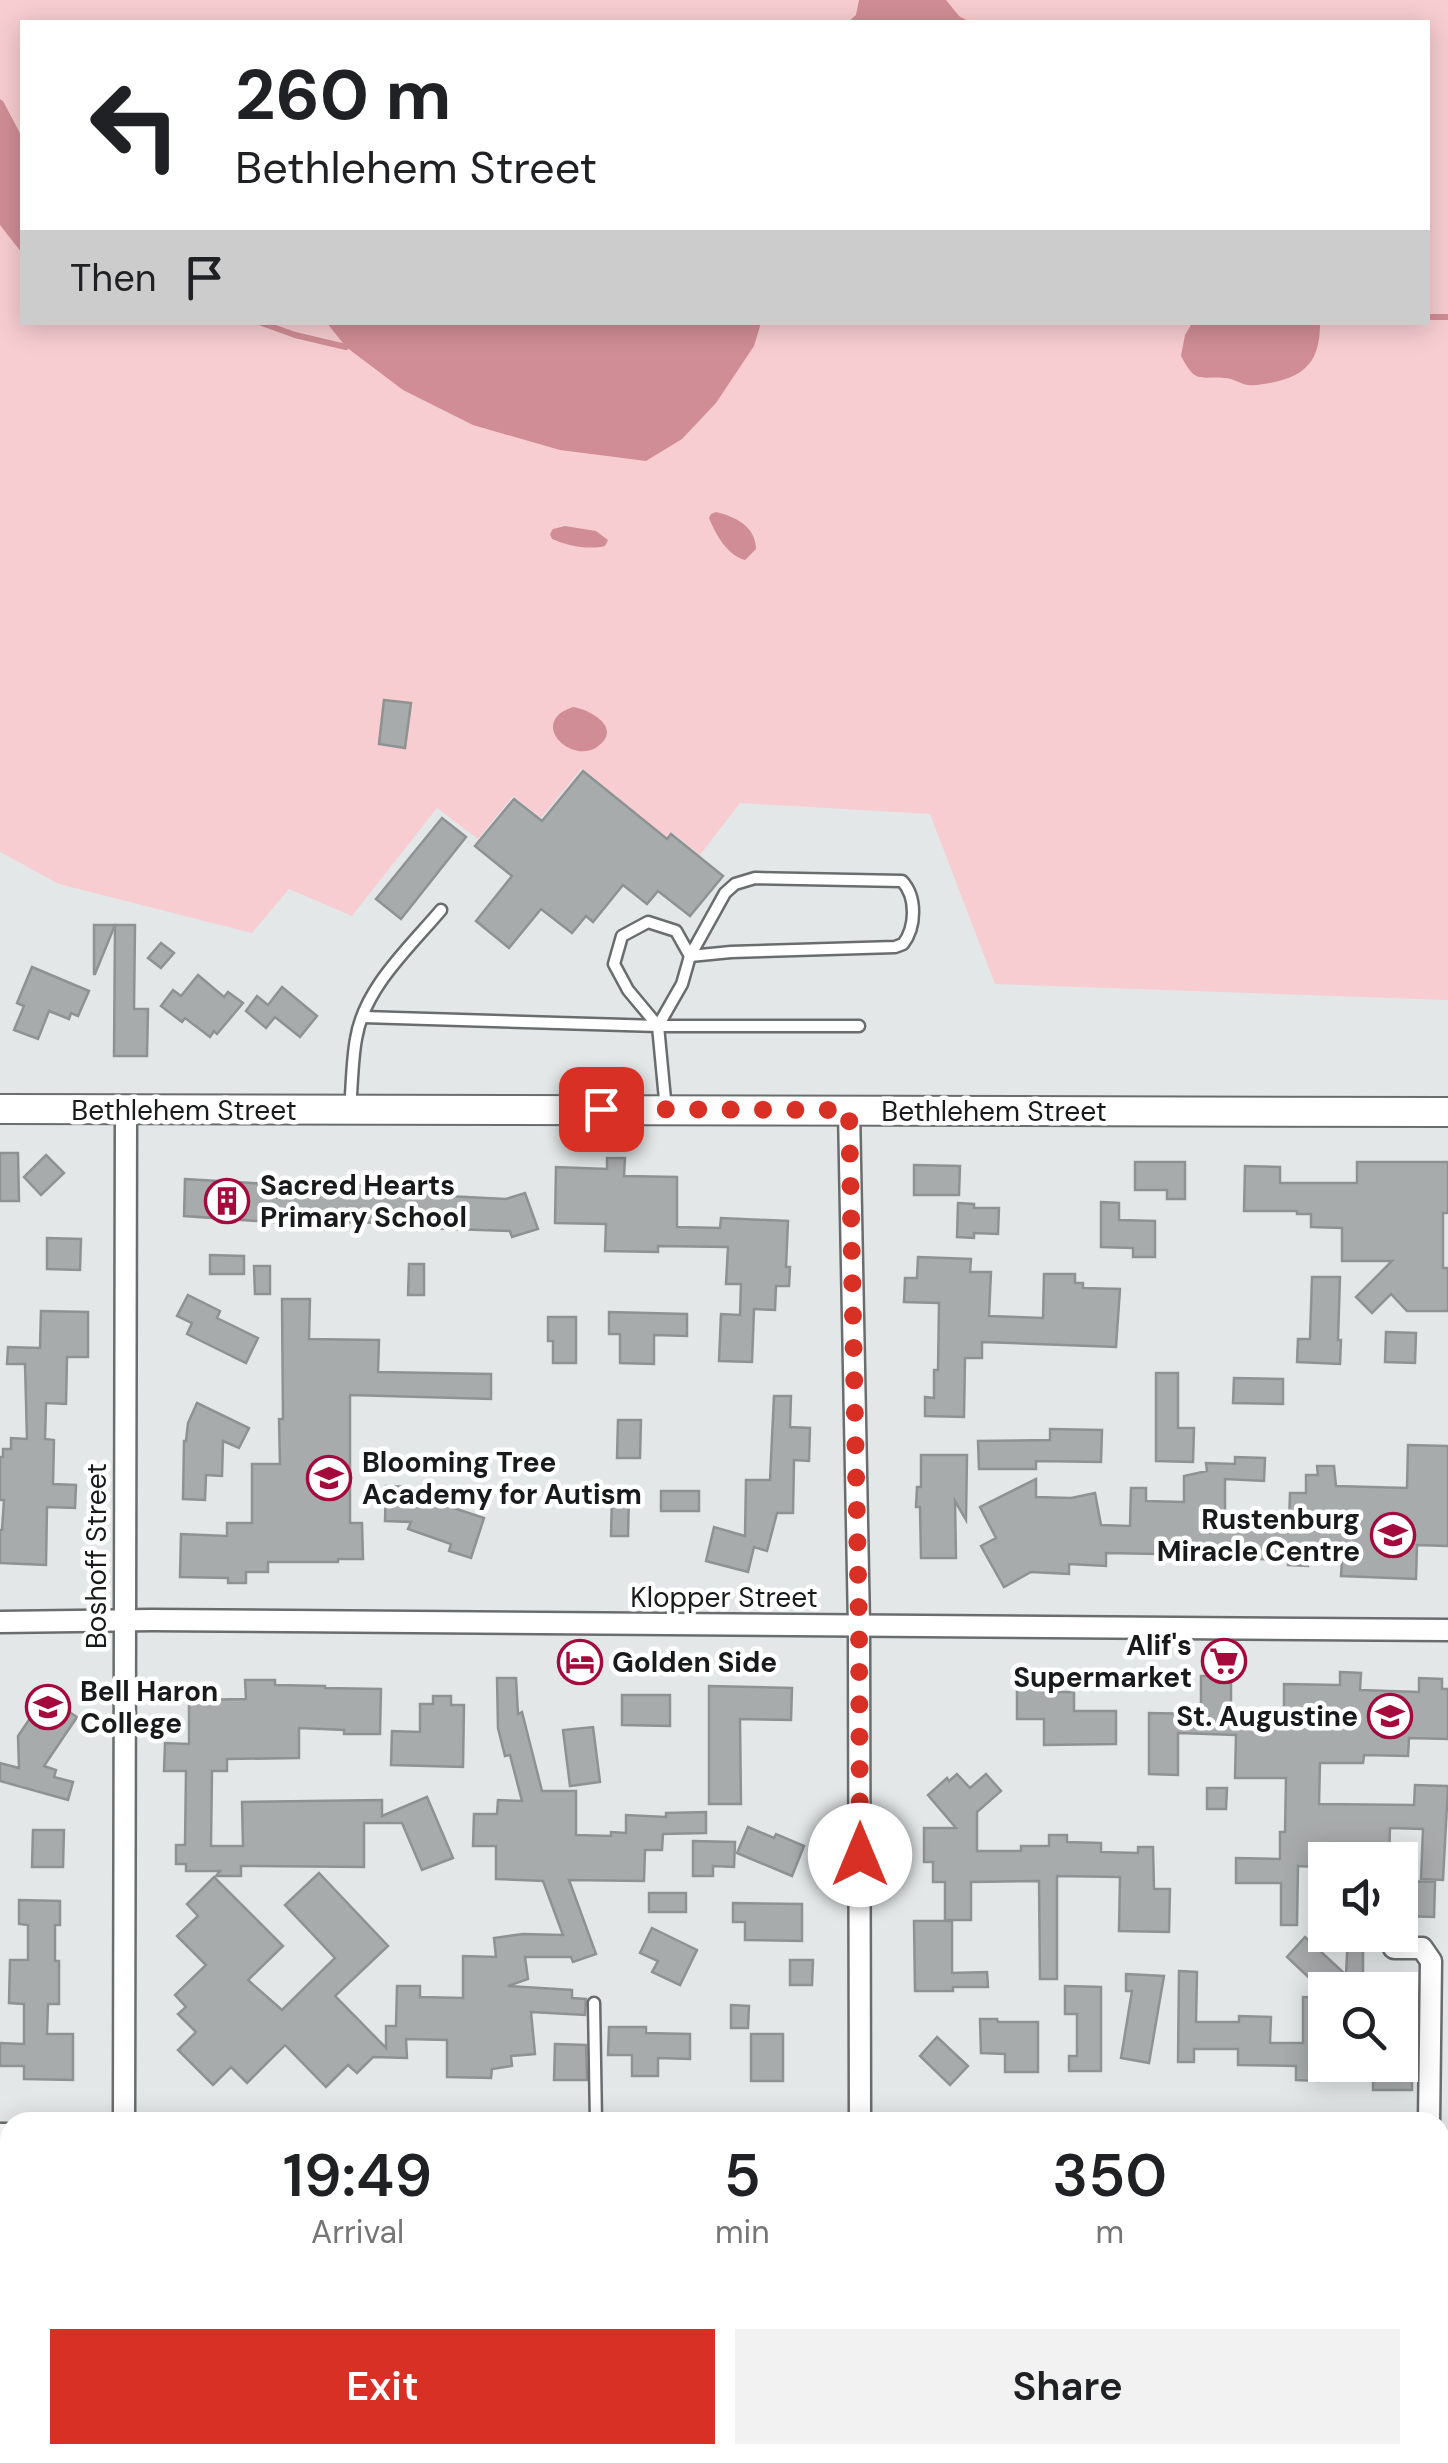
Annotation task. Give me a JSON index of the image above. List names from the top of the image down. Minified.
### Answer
{"streets":{"main road":["Bethlehem Street"],"street":["Boshoff Street","Klopper Street"]},"crossings":[["Bethlehem Street","Boshoff Street"],["Boshoff Street","Klopper Street"]],"places":{"building":["Sacred Hearts Primary School"],"school or university":["Blooming Tree Academy for Autism","Rustenburg Miracle Centre","Bell Haron College","St. Augustine"],"supermarket":["Alif's Supermarket"],"hotel":["Golden Side"]},"page":{"turn":["260 m","Bethlehem Street"],"then":"Then","eta":["19:49","Arrival","5","min","350","m"],"buttons":["Exit","Share"]}}
